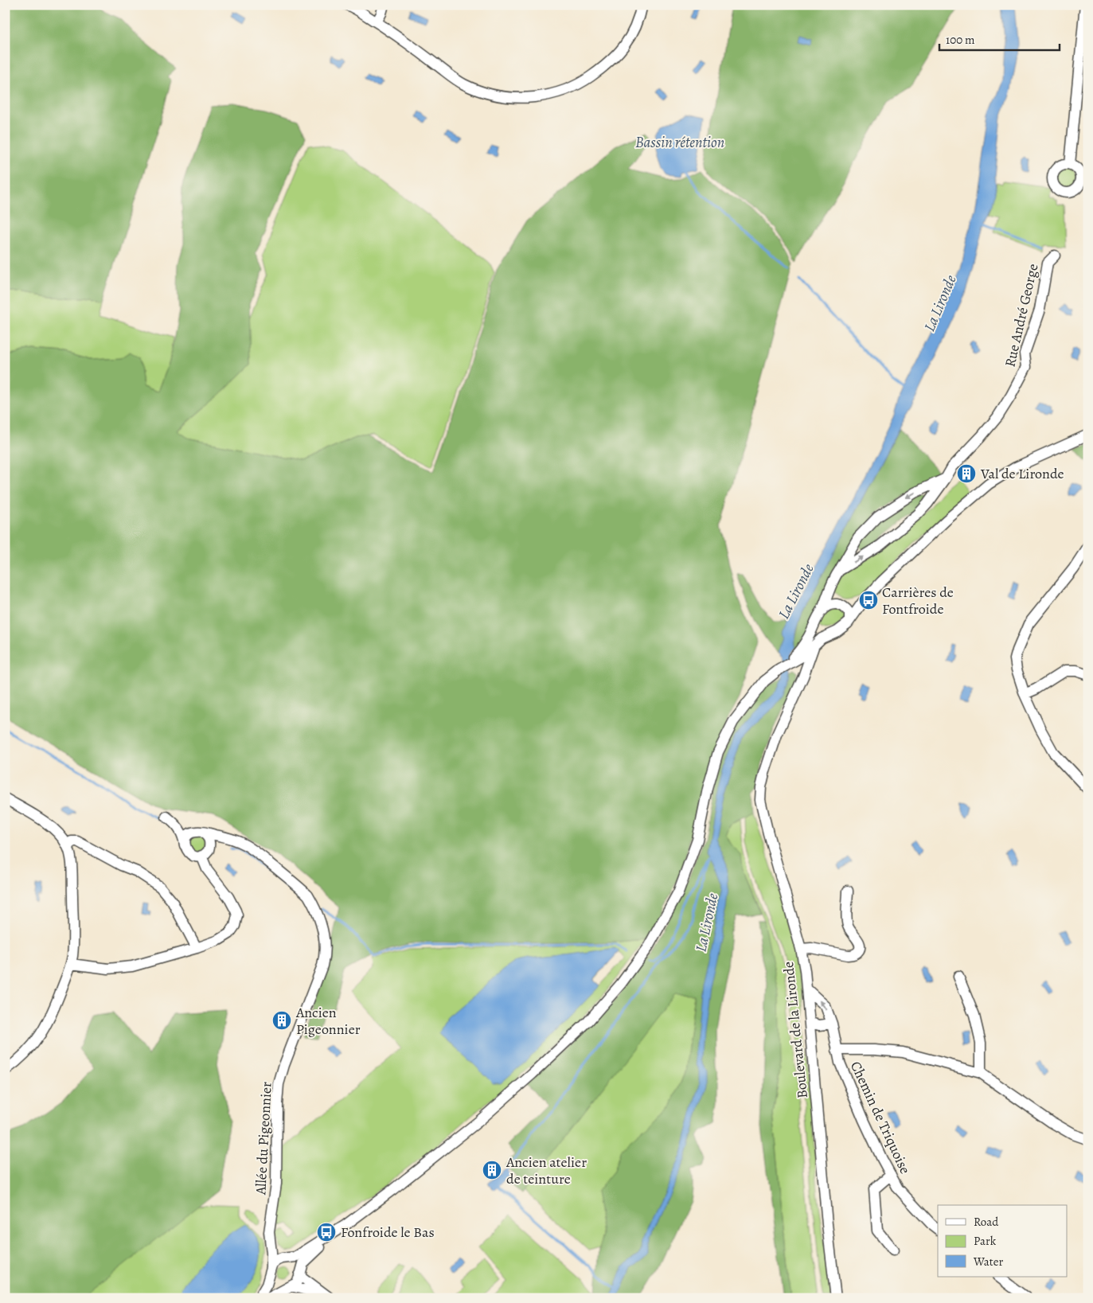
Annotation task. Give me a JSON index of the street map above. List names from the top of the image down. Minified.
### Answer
{"streets":{"street":["Rue André George","Boulevard de la Lironde","Chemin de Triquoise","Allée du Pigeonnier"]},"crossings":[["Boulevard de la Lironde","Chemin de Triquoise"]],"water":["Bassin rétention","La Lironde"],"places":{"building":["Val de Lironde","Ancien Pigeonnier","Ancien atelier de teinture"],"bus stop":["Carrières de Fontfroide","Fonfroide le Bas"]},"legend":["Road","Park","Water"],"scale_bar":"100 m"}
